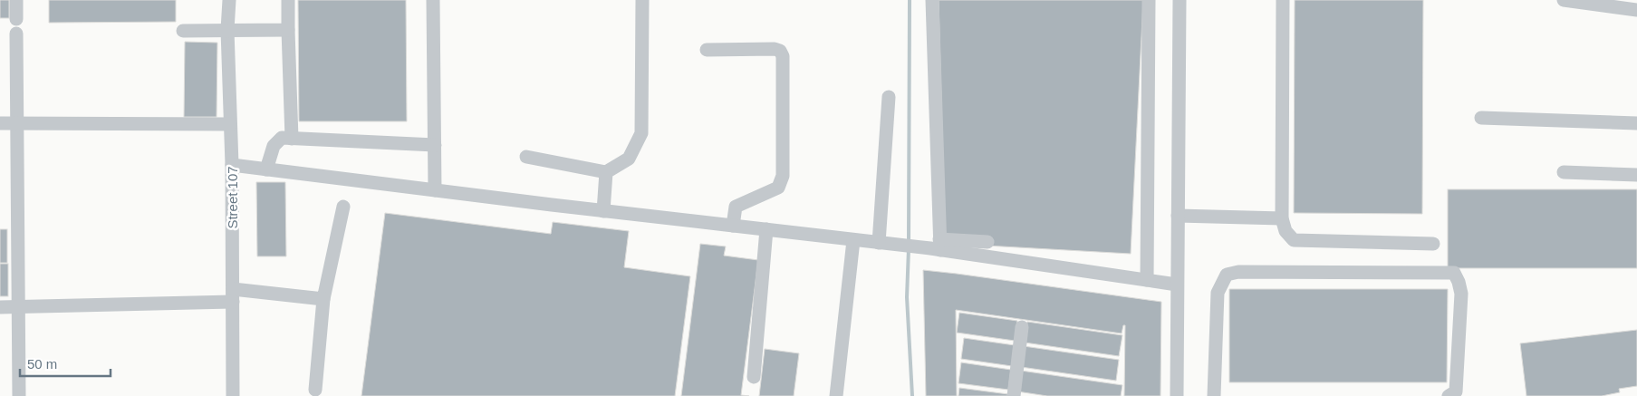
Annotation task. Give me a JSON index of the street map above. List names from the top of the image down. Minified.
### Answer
{"streets":{"street":["Street 107"]},"scale_bar":"50 m"}
